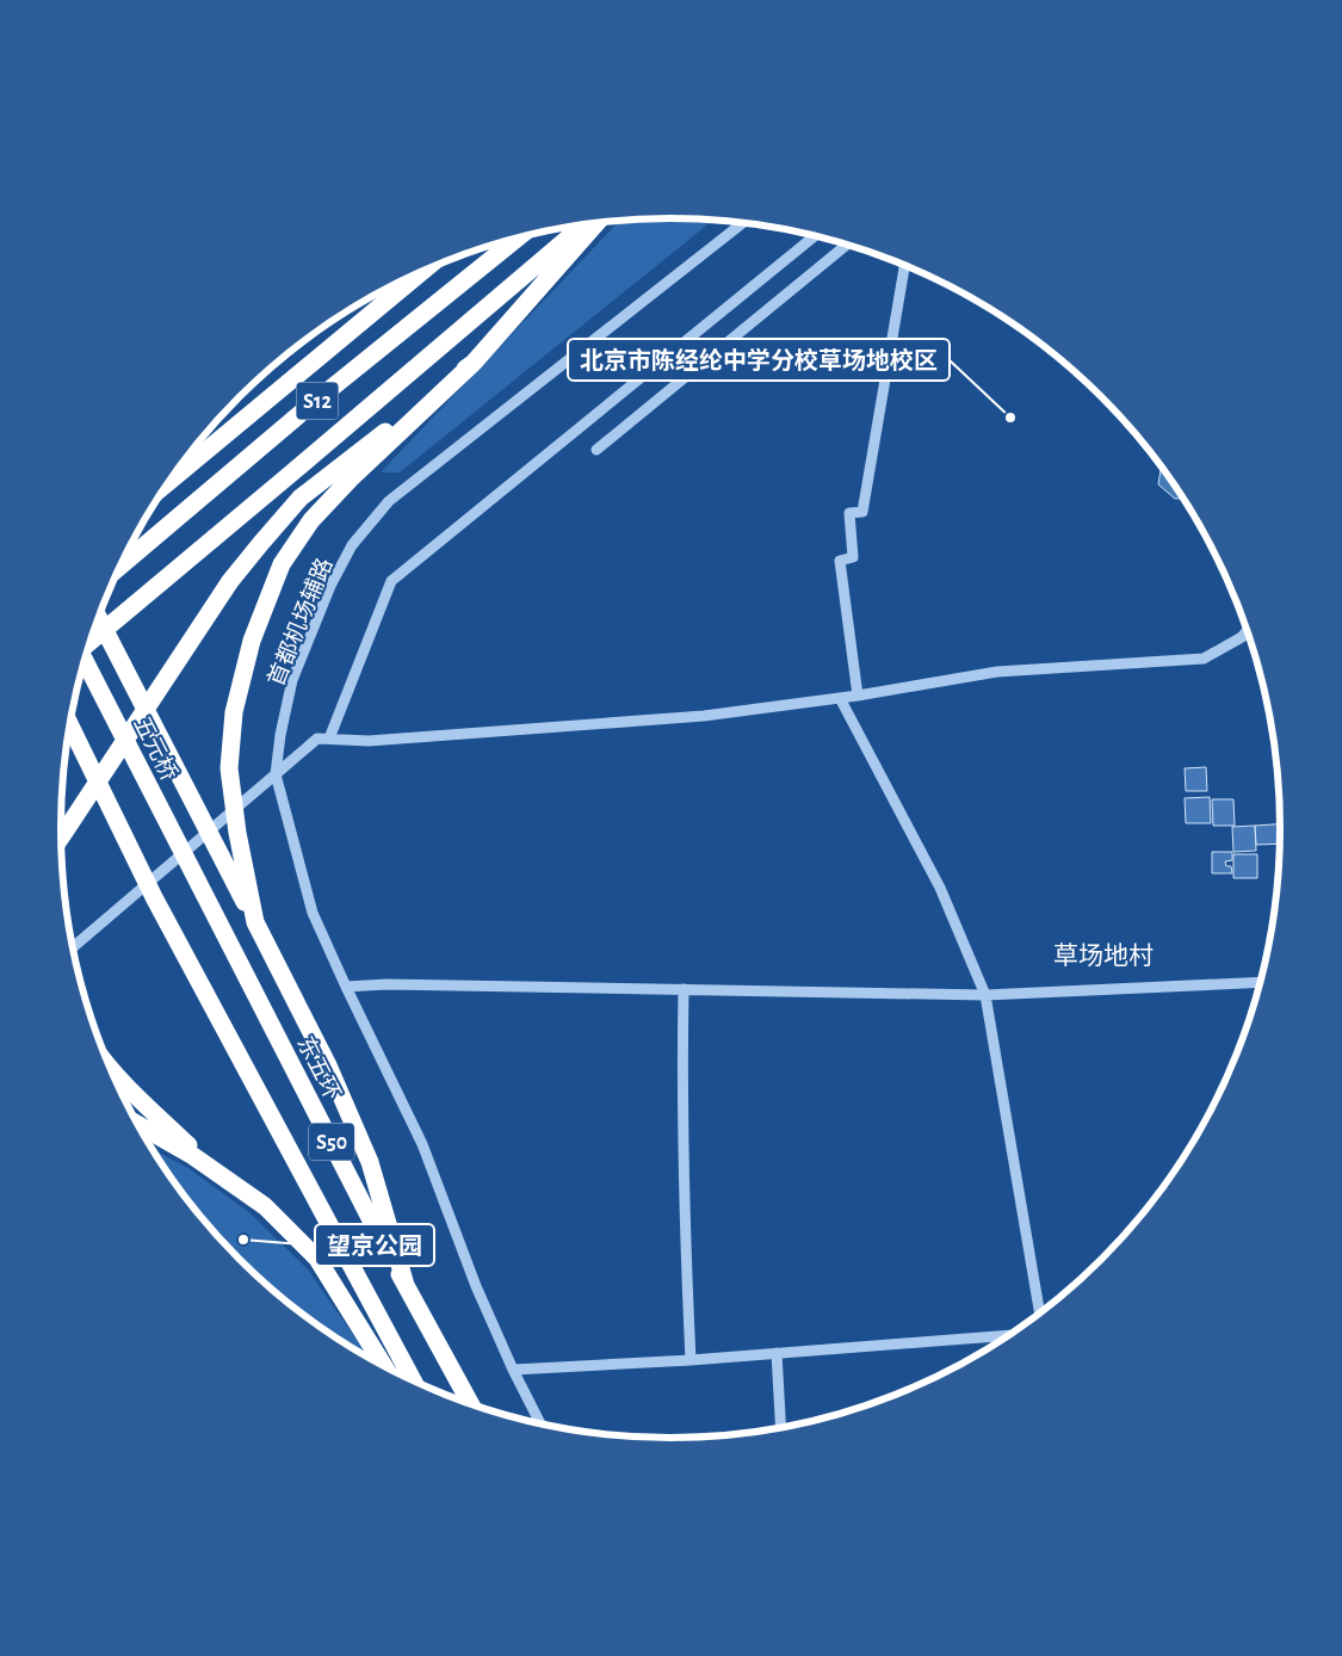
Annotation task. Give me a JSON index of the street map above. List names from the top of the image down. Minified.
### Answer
{"streets":{"highway":["S12","五元桥","东五环","S50"],"street":["首都机场辅路"]},"crossings":[["五元桥","东五环"]],"districts":["草场地村"],"places":["北京市陈经纶中学分校草场地校区","望京公园"]}
